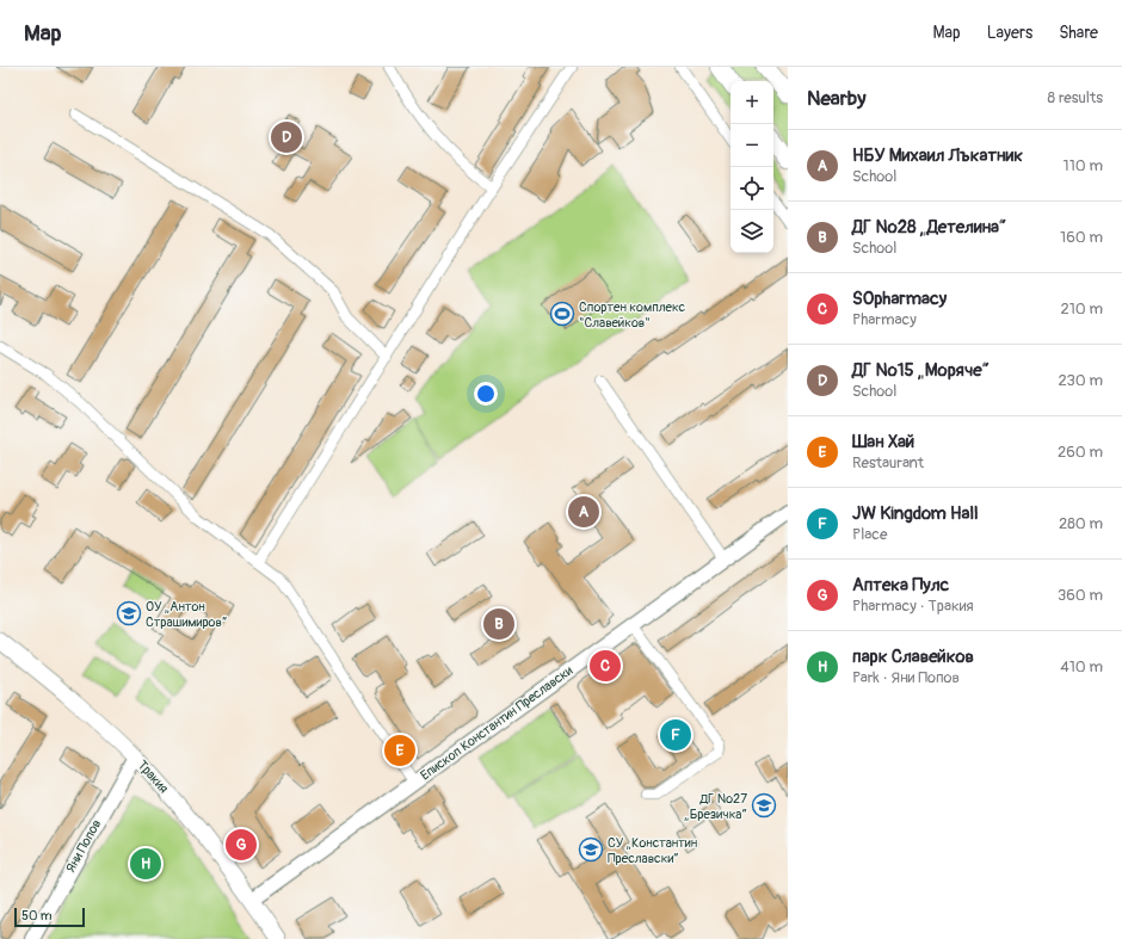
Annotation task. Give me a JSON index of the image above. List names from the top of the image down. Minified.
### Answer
{"streets":{"main road":["Тракия"],"street":["Епископ Константин Преславски","Яни Попов"]},"crossings":[["Епископ Константин Преславски","Тракия"],["Тракия","Яни Попов"]],"places":{"sports":["Спортен комплекс \"Славейков\""],"school or university":["ОУ „Антон Страшимиров“","ДГ №27 „Брезичка“","СУ „Константин Преславски“"]},"scale_bar":"50 m","page":{"header":"Map","nav":["Map","Layers","Share"],"heading":["Nearby","8 results"],"map_buttons":["+","−"],"pins":["D","A","B","C","F","E","G","H"],"list":[{"mark":"A","name":"НБУ Михаил Лъкатник","note":"School","value":"110 m"},{"mark":"B","name":"ДГ №28 „Детелина“","note":"School","value":"160 m"},{"mark":"C","name":"SOpharmacy","note":"Pharmacy","value":"210 m"},{"mark":"D","name":"ДГ №15 „Моряче“","note":"School","value":"230 m"},{"mark":"E","name":"Шан Хай","note":"Restaurant","value":"260 m"},{"mark":"F","name":"JW Kingdom Hall","note":"Place","value":"280 m"},{"mark":"G","name":"Аптека Пулс","note":"Pharmacy · Тракия","value":"360 m"},{"mark":"H","name":"парк Славейков","note":"Park · Яни Попов","value":"410 m"}],"scale":"50 m"}}
